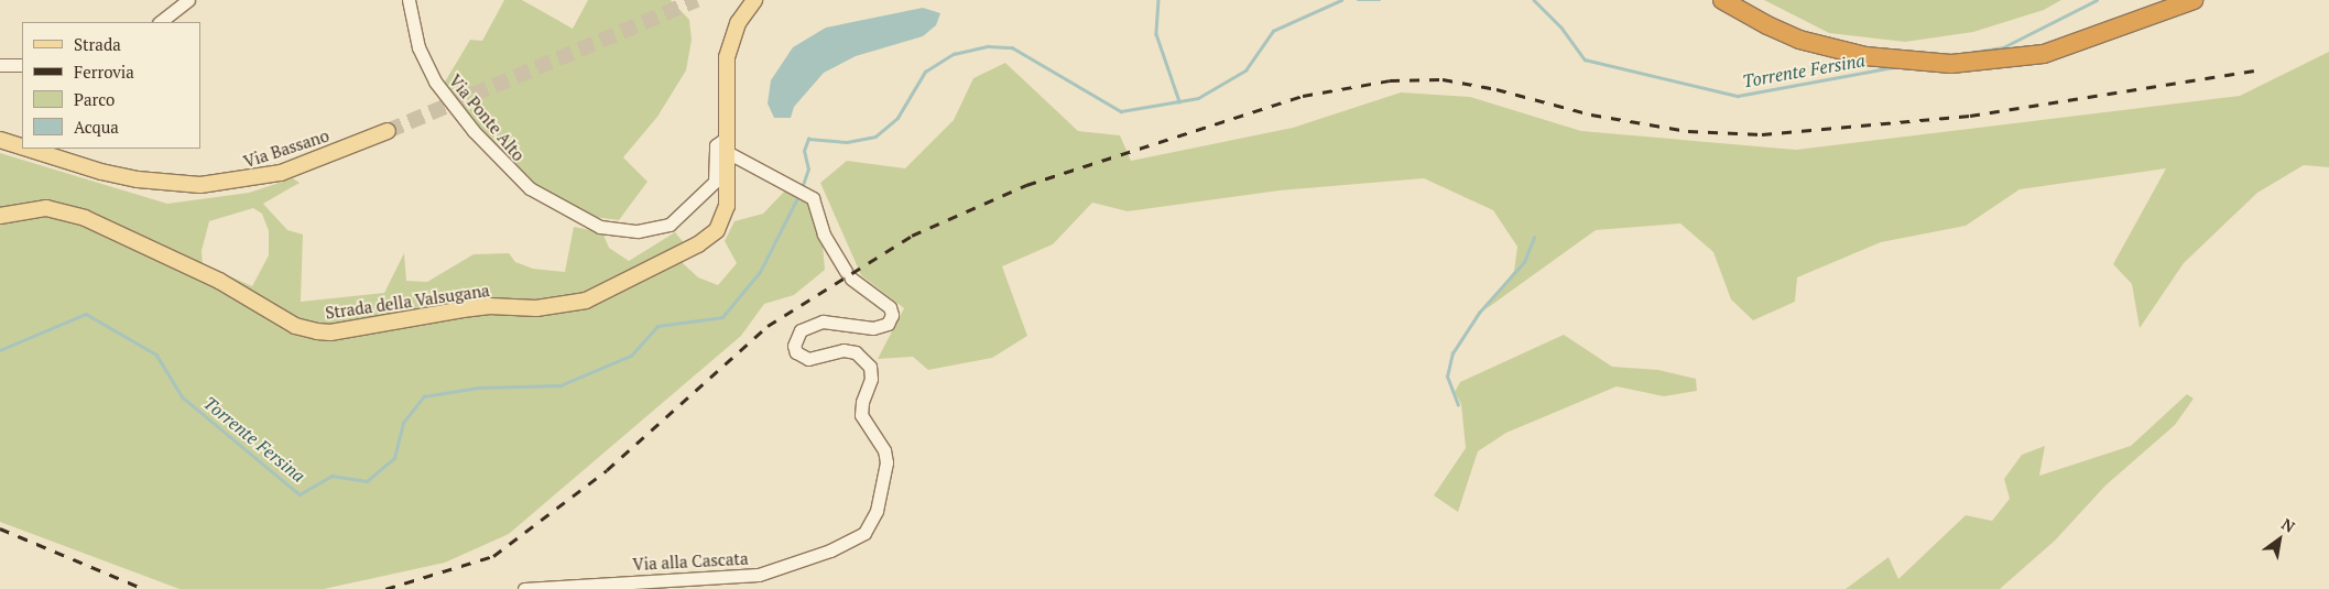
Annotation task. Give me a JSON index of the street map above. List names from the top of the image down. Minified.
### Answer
{"streets":{"main road":["Via Bassano","Strada della Valsugana"],"street":["Via Ponte Alto","Via alla Cascata"]},"crossings":[["Via Ponte Alto","Strada della Valsugana"],["Via Ponte Alto","Via alla Cascata"],["Strada della Valsugana","Via alla Cascata"]],"water":["Torrente Fersina"],"legend":["Strada","Ferrovia","Parco","Acqua"],"north":"top right"}
